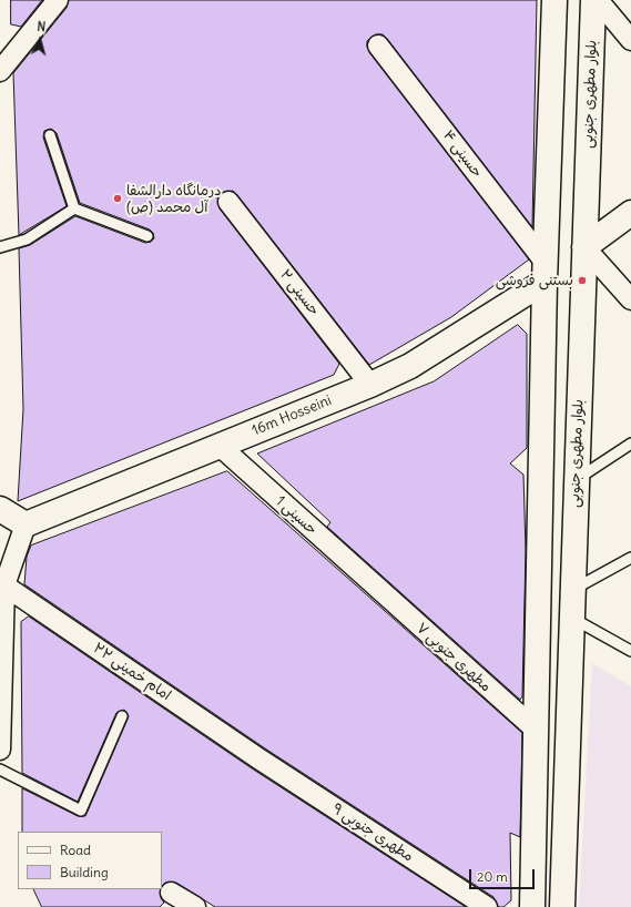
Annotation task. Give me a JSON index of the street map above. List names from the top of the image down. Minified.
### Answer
{"streets":{"street":["بلوار مطهری جنوبی","حسینی ۴","حسینی ۲","16m Hosseini","حسینی 1","مطهری جنوبی ۷","امام خمینی ۲۲","مطهری جنوبی ۹"]},"crossings":[["حسینی ۴","16m Hosseini"],["حسینی ۲","16m Hosseini"],["16m Hosseini","حسینی 1"],["حسینی 1","مطهری جنوبی ۷"],["امام خمینی ۲۲","مطهری جنوبی ۹"]],"places":["درمانگاه دارالشفا آل محمد (ص)","بستنی فروشی"],"legend":["Road","Building"],"scale_bar":"20 m","north":"top"}
